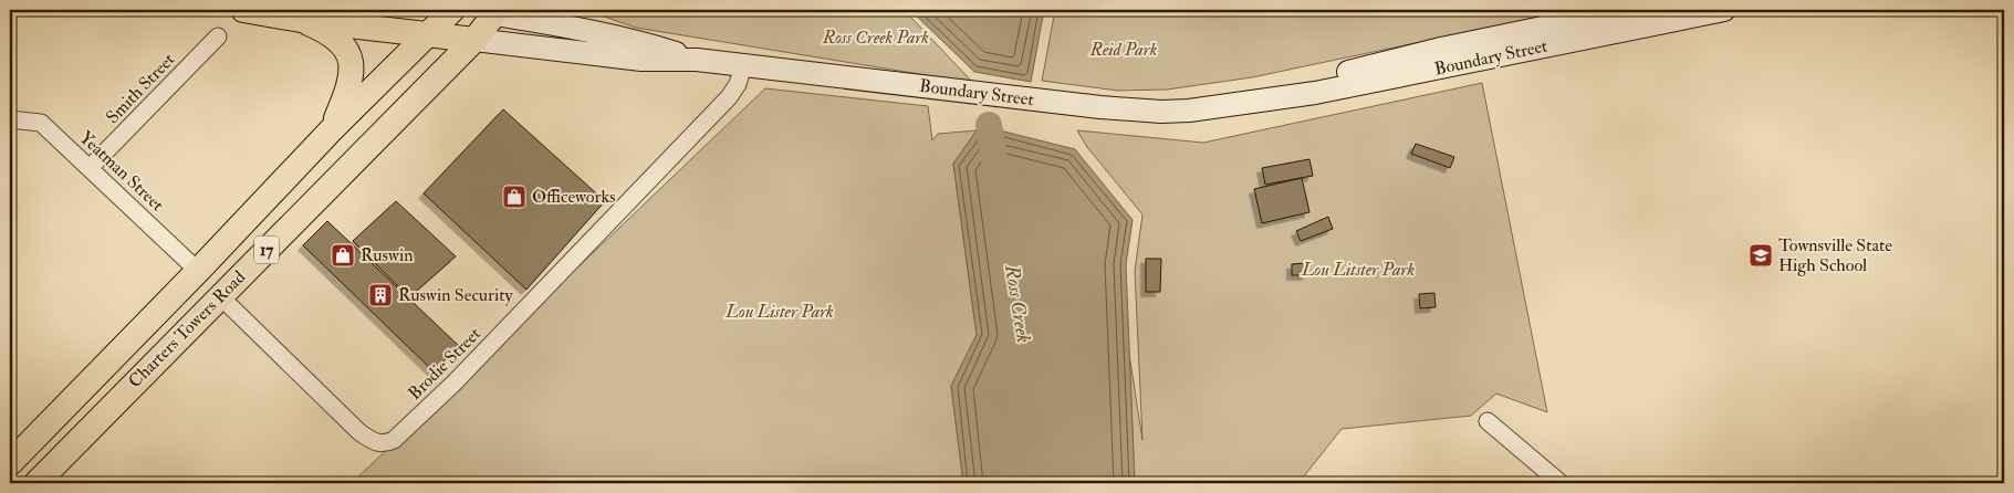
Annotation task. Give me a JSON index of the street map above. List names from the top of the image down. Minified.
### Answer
{"streets":{"main road":["Boundary Street","17","Charters Towers Road"],"street":["Smith Street","Yeatman Street","Brodie Street"]},"crossings":[["Boundary Street","Charters Towers Road"],["Boundary Street","Brodie Street"],["Smith Street","Yeatman Street"],["Yeatman Street","Charters Towers Road"],["Charters Towers Road","Brodie Street"]],"water":["Ross Creek"],"parks":["Ross Creek Park","Reid Park","Lou Litster Park","Lou Lister Park"],"places":{"shop":["Officeworks","Ruswin"],"school or university":["Townsville State High School"],"building":["Ruswin Security"]}}
